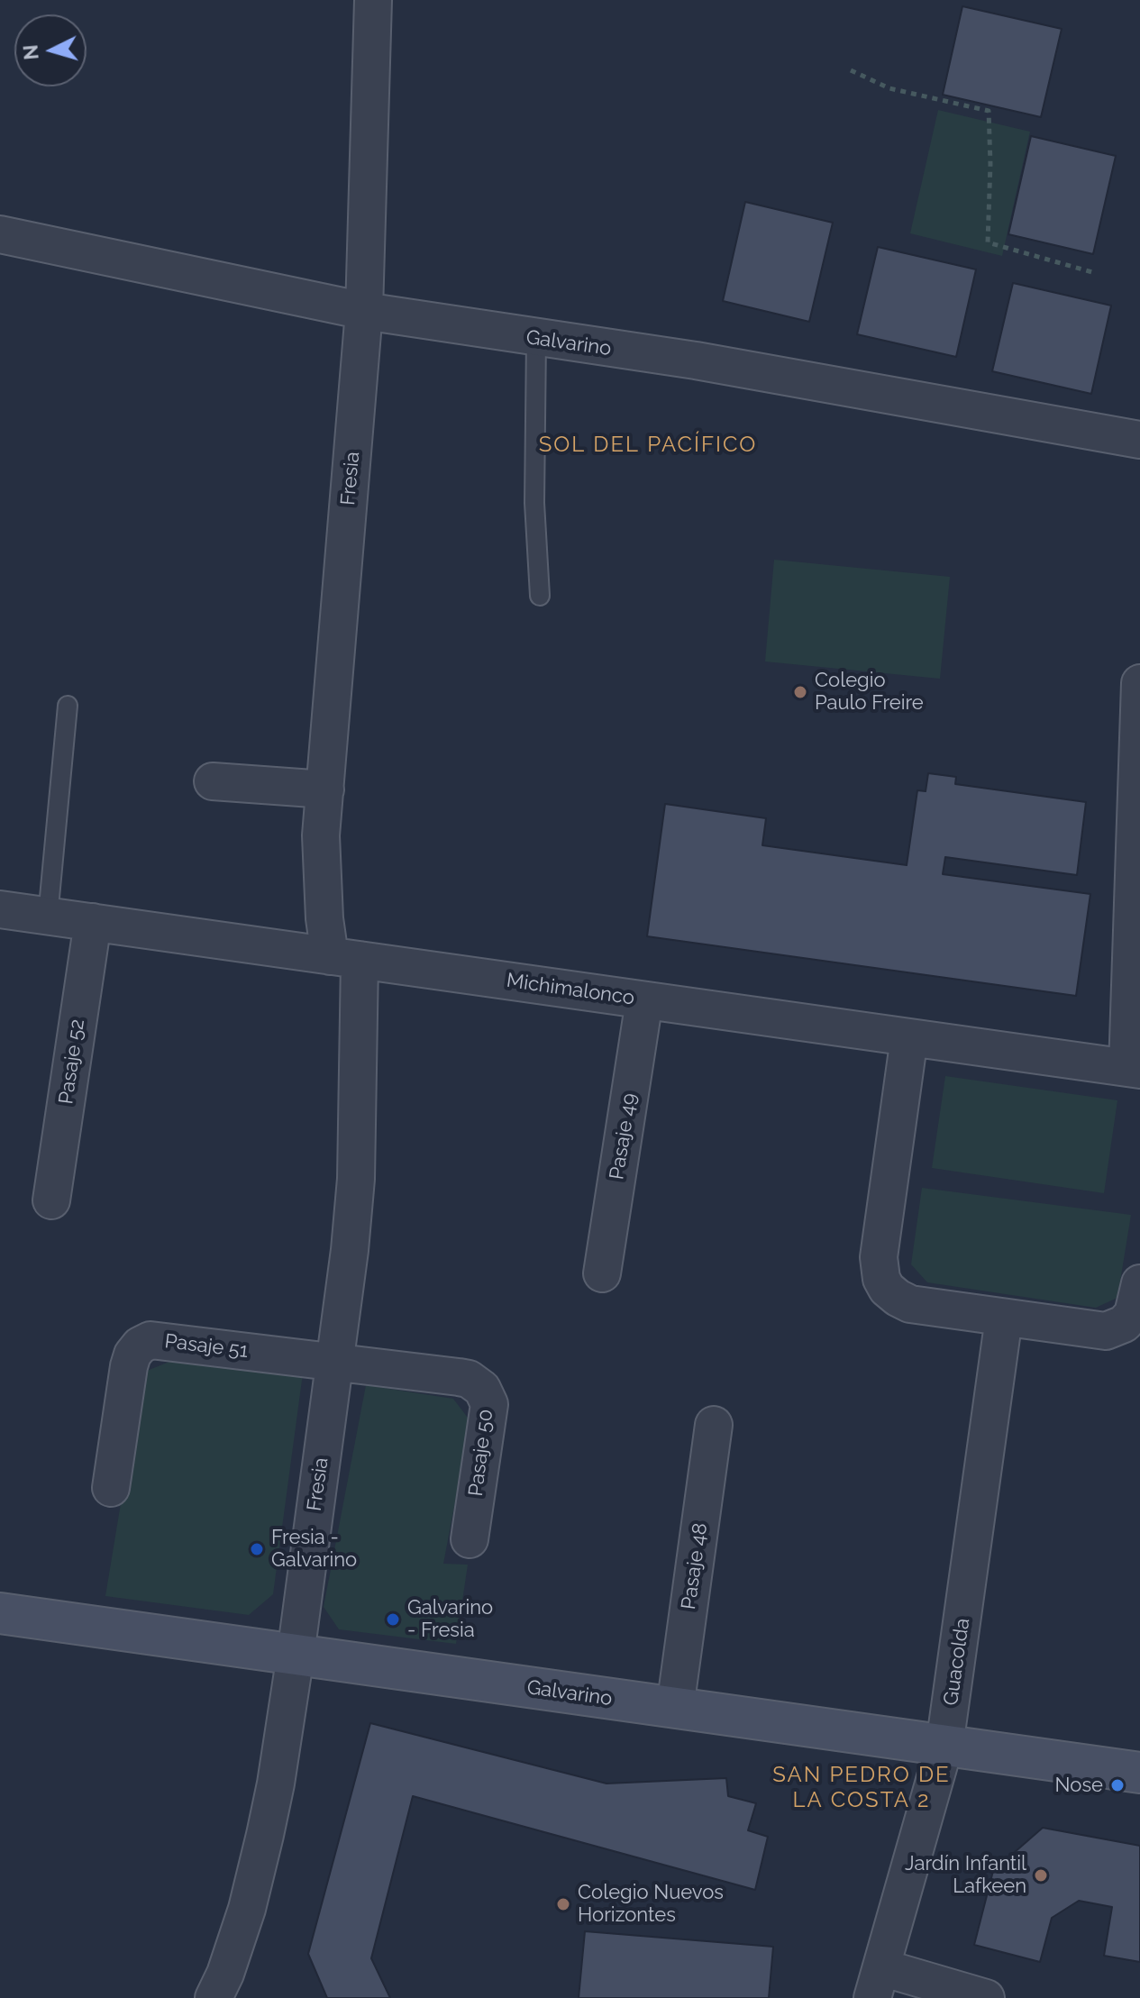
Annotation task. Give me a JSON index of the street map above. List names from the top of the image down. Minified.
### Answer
{"streets":{"street":["Galvarino","Fresia","Michimalonco","Pasaje 52","Pasaje 49","Pasaje 51","Pasaje 50","Pasaje 48","Guacolda"]},"crossings":[["Galvarino","Fresia"],["Galvarino","Pasaje 48"],["Galvarino","Guacolda"],["Fresia","Michimalonco"],["Fresia","Pasaje 51"],["Fresia","Pasaje 50"],["Michimalonco","Pasaje 52"],["Michimalonco","Pasaje 49"],["Pasaje 51","Pasaje 50"]],"districts":["SOL DEL PACÍFICO","SAN PEDRO DE LA COSTA 2"],"places":["Colegio Paulo Freire","Fresia - Galvarino","Galvarino - Fresia","Nose","Jardín Infantil Lafkeen","Colegio Nuevos Horizontes"],"north":"left"}
